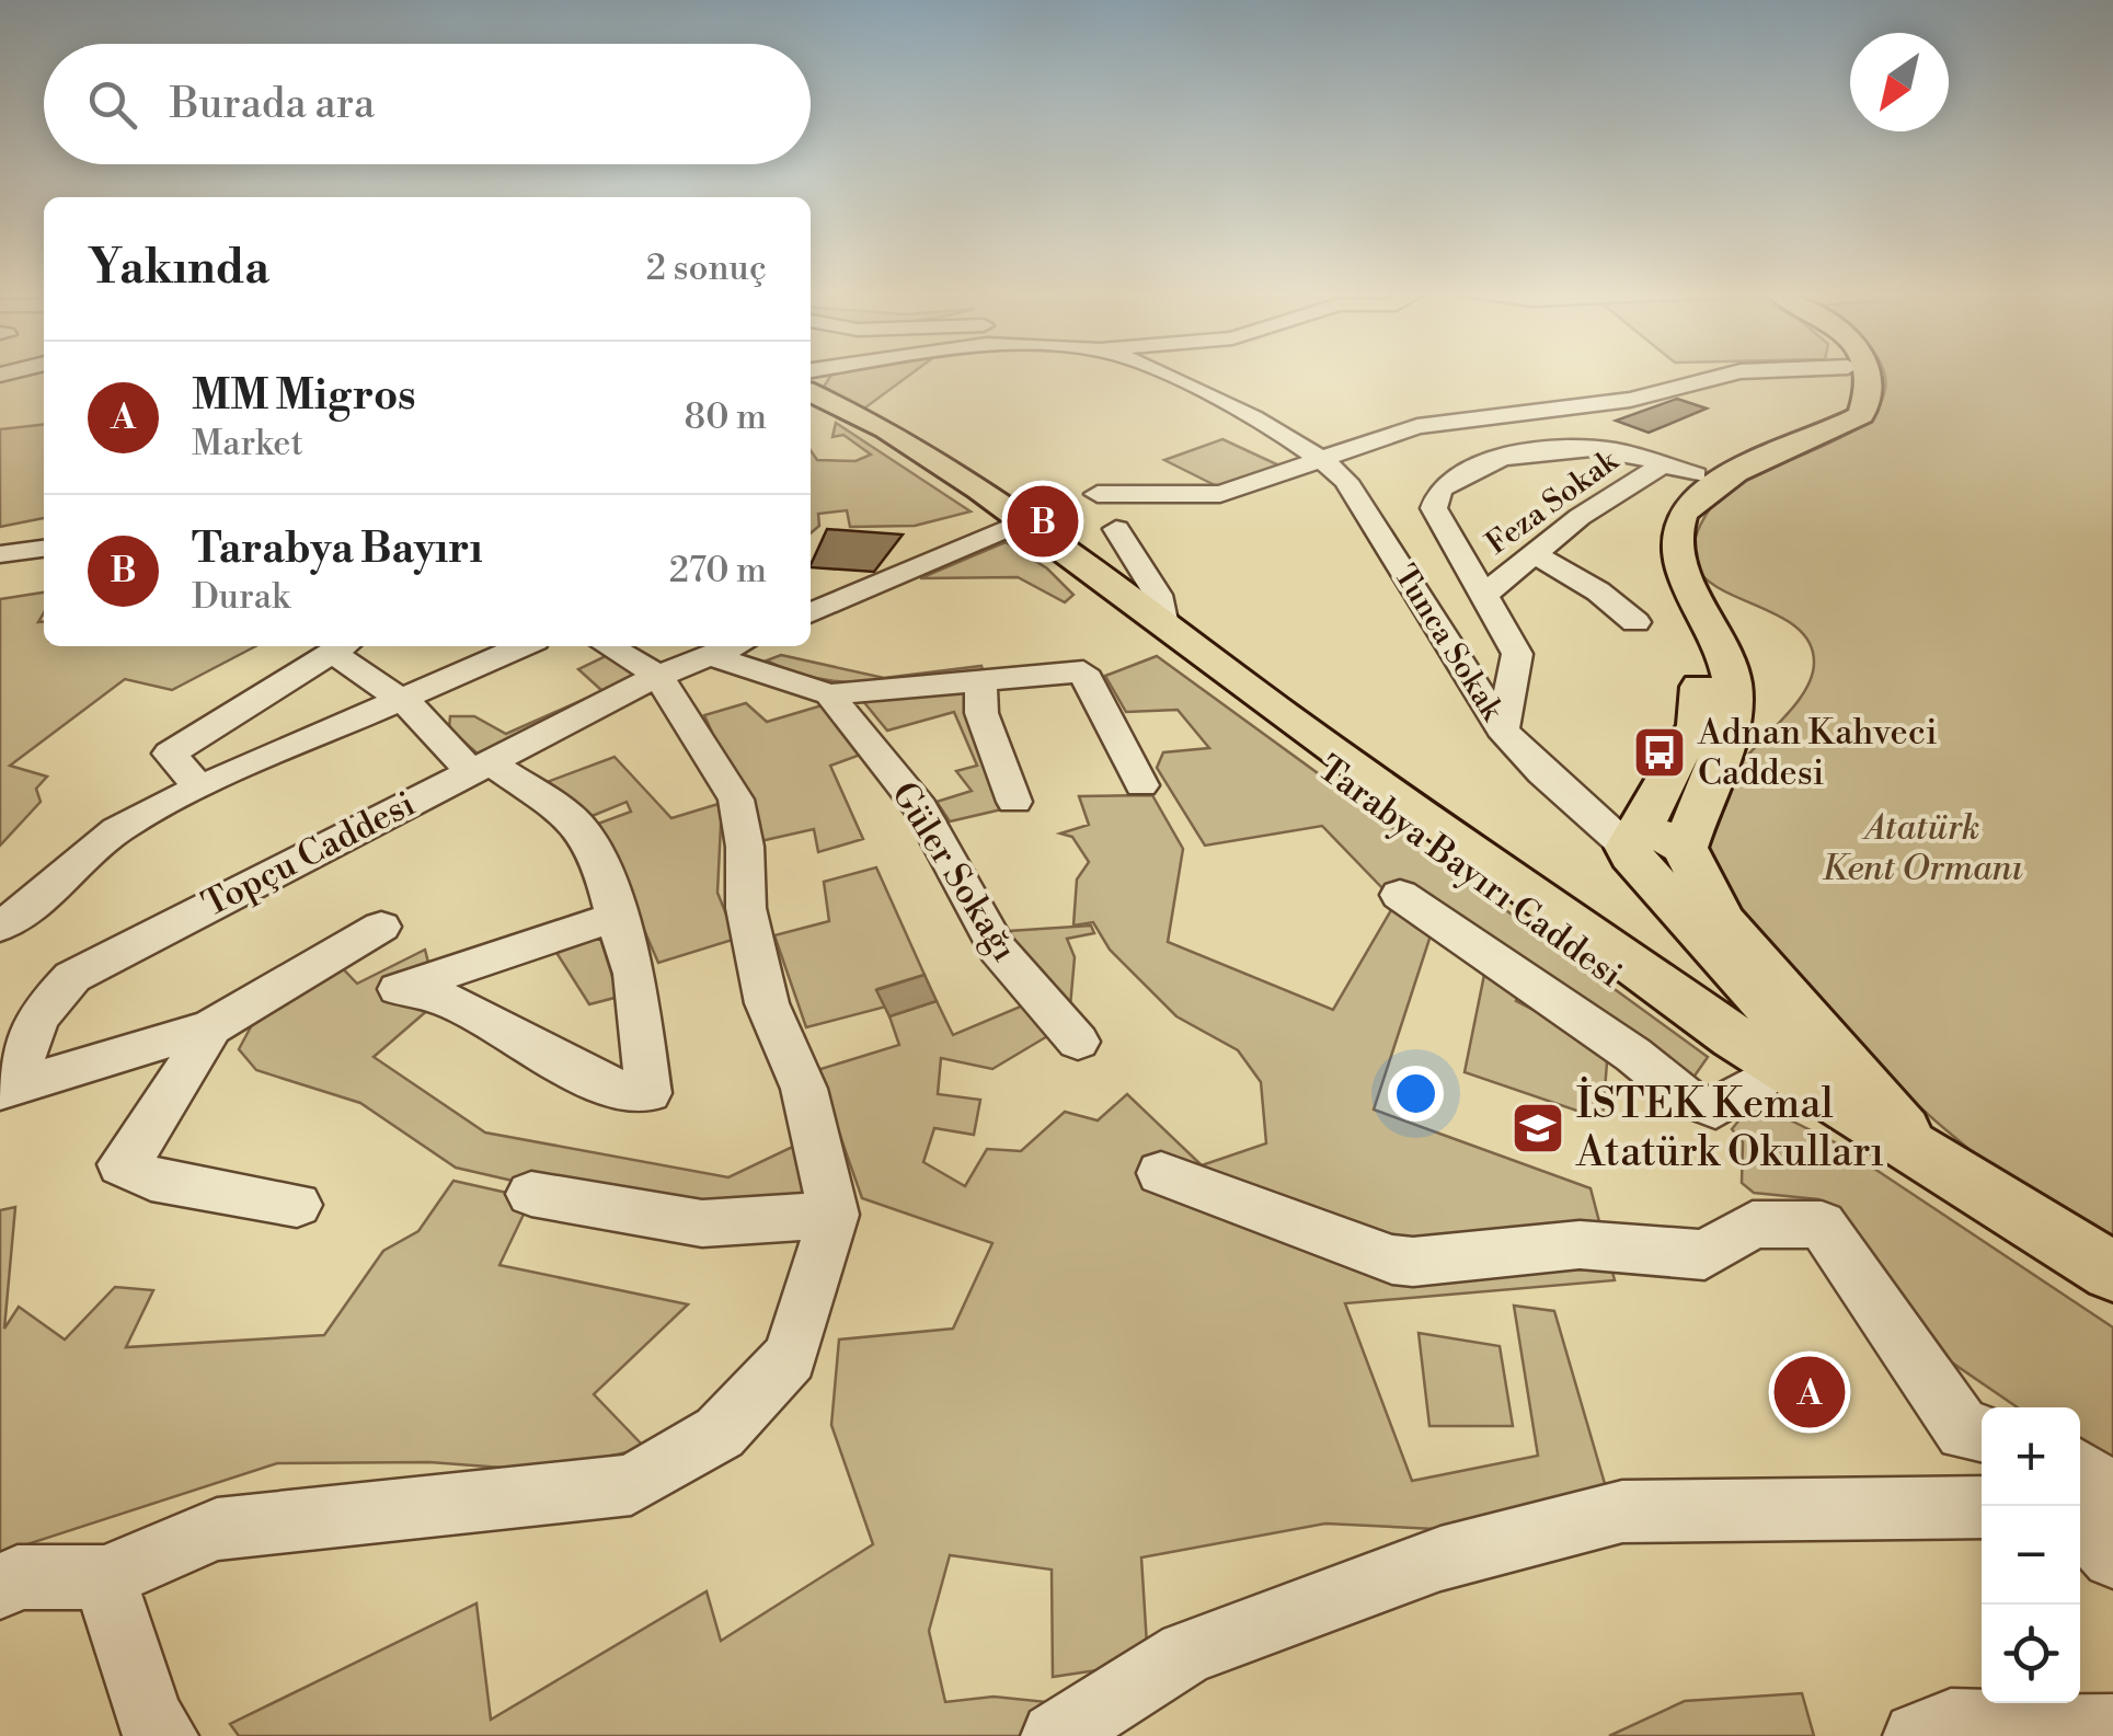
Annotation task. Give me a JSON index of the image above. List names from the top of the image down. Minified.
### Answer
{"streets":{"main road":["Tarabya Bayırı Caddesi"],"street":["Feza Sokak","Tunca Sokak","Topçu Caddesi","Güler Sokağı"]},"parks":["Atatürk Kent Ormanı"],"places":{"bus stop":["Adnan Kahveci Caddesi"],"school or university":["İSTEK Kemal Atatürk Okulları"]},"north":"bottom left","page":{"search":"Burada ara","heading":["Yakında","2 sonuç"],"list":[{"mark":"A","name":"MM Migros","note":"Market","value":"80 m"},{"mark":"B","name":"Tarabya Bayırı","note":"Durak","value":"270 m"}],"pins":["B","A"],"map_buttons":["+","−"]}}
